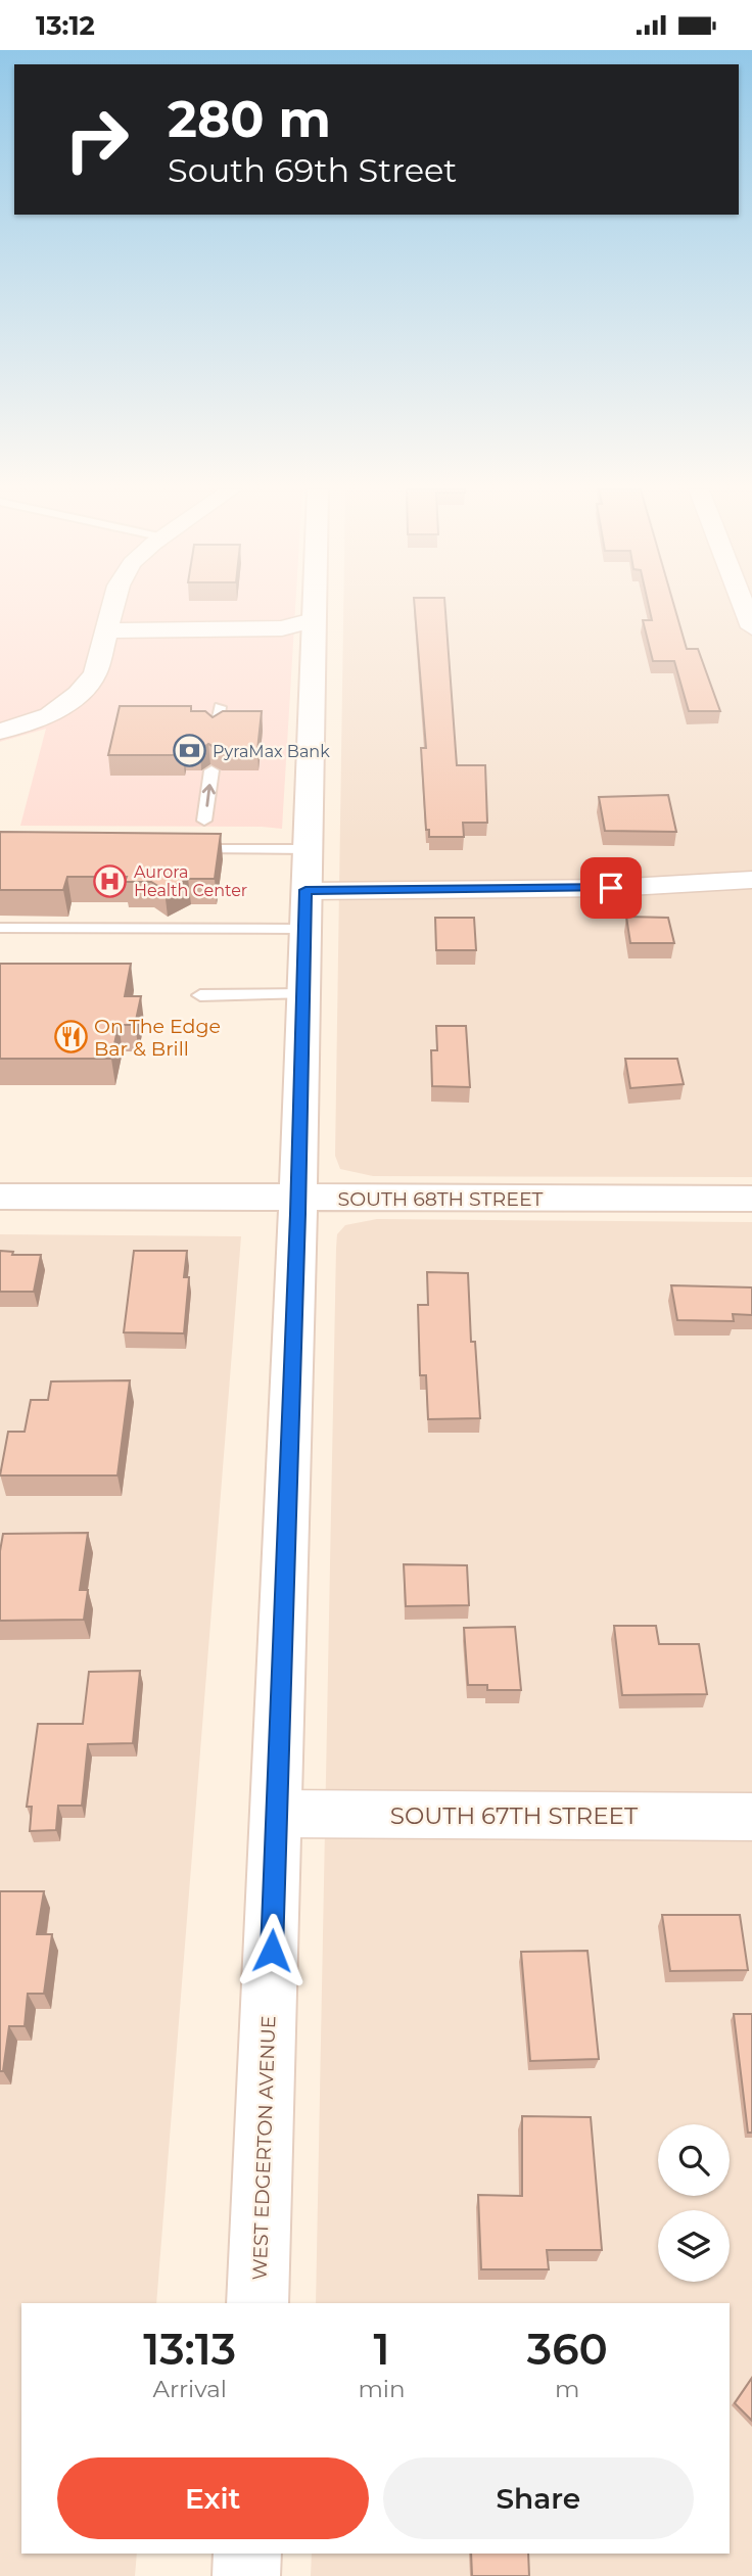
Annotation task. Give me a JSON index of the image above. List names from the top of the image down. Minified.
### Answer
{"streets":{"street":["SOUTH 68TH STREET","SOUTH 67TH STREET","WEST EDGERTON AVENUE"]},"crossings":[["SOUTH 68TH STREET","WEST EDGERTON AVENUE"],["SOUTH 67TH STREET","WEST EDGERTON AVENUE"]],"places":{"bank":["PyraMax Bank"],"hospital":["Aurora Health Center"],"restaurant":["On The Edge Bar & Brill"]},"page":{"status":"13:12","turn":["280 m","South 69th Street"],"eta":["13:13","Arrival","1","min","360","m"],"buttons":["Exit","Share"]}}
